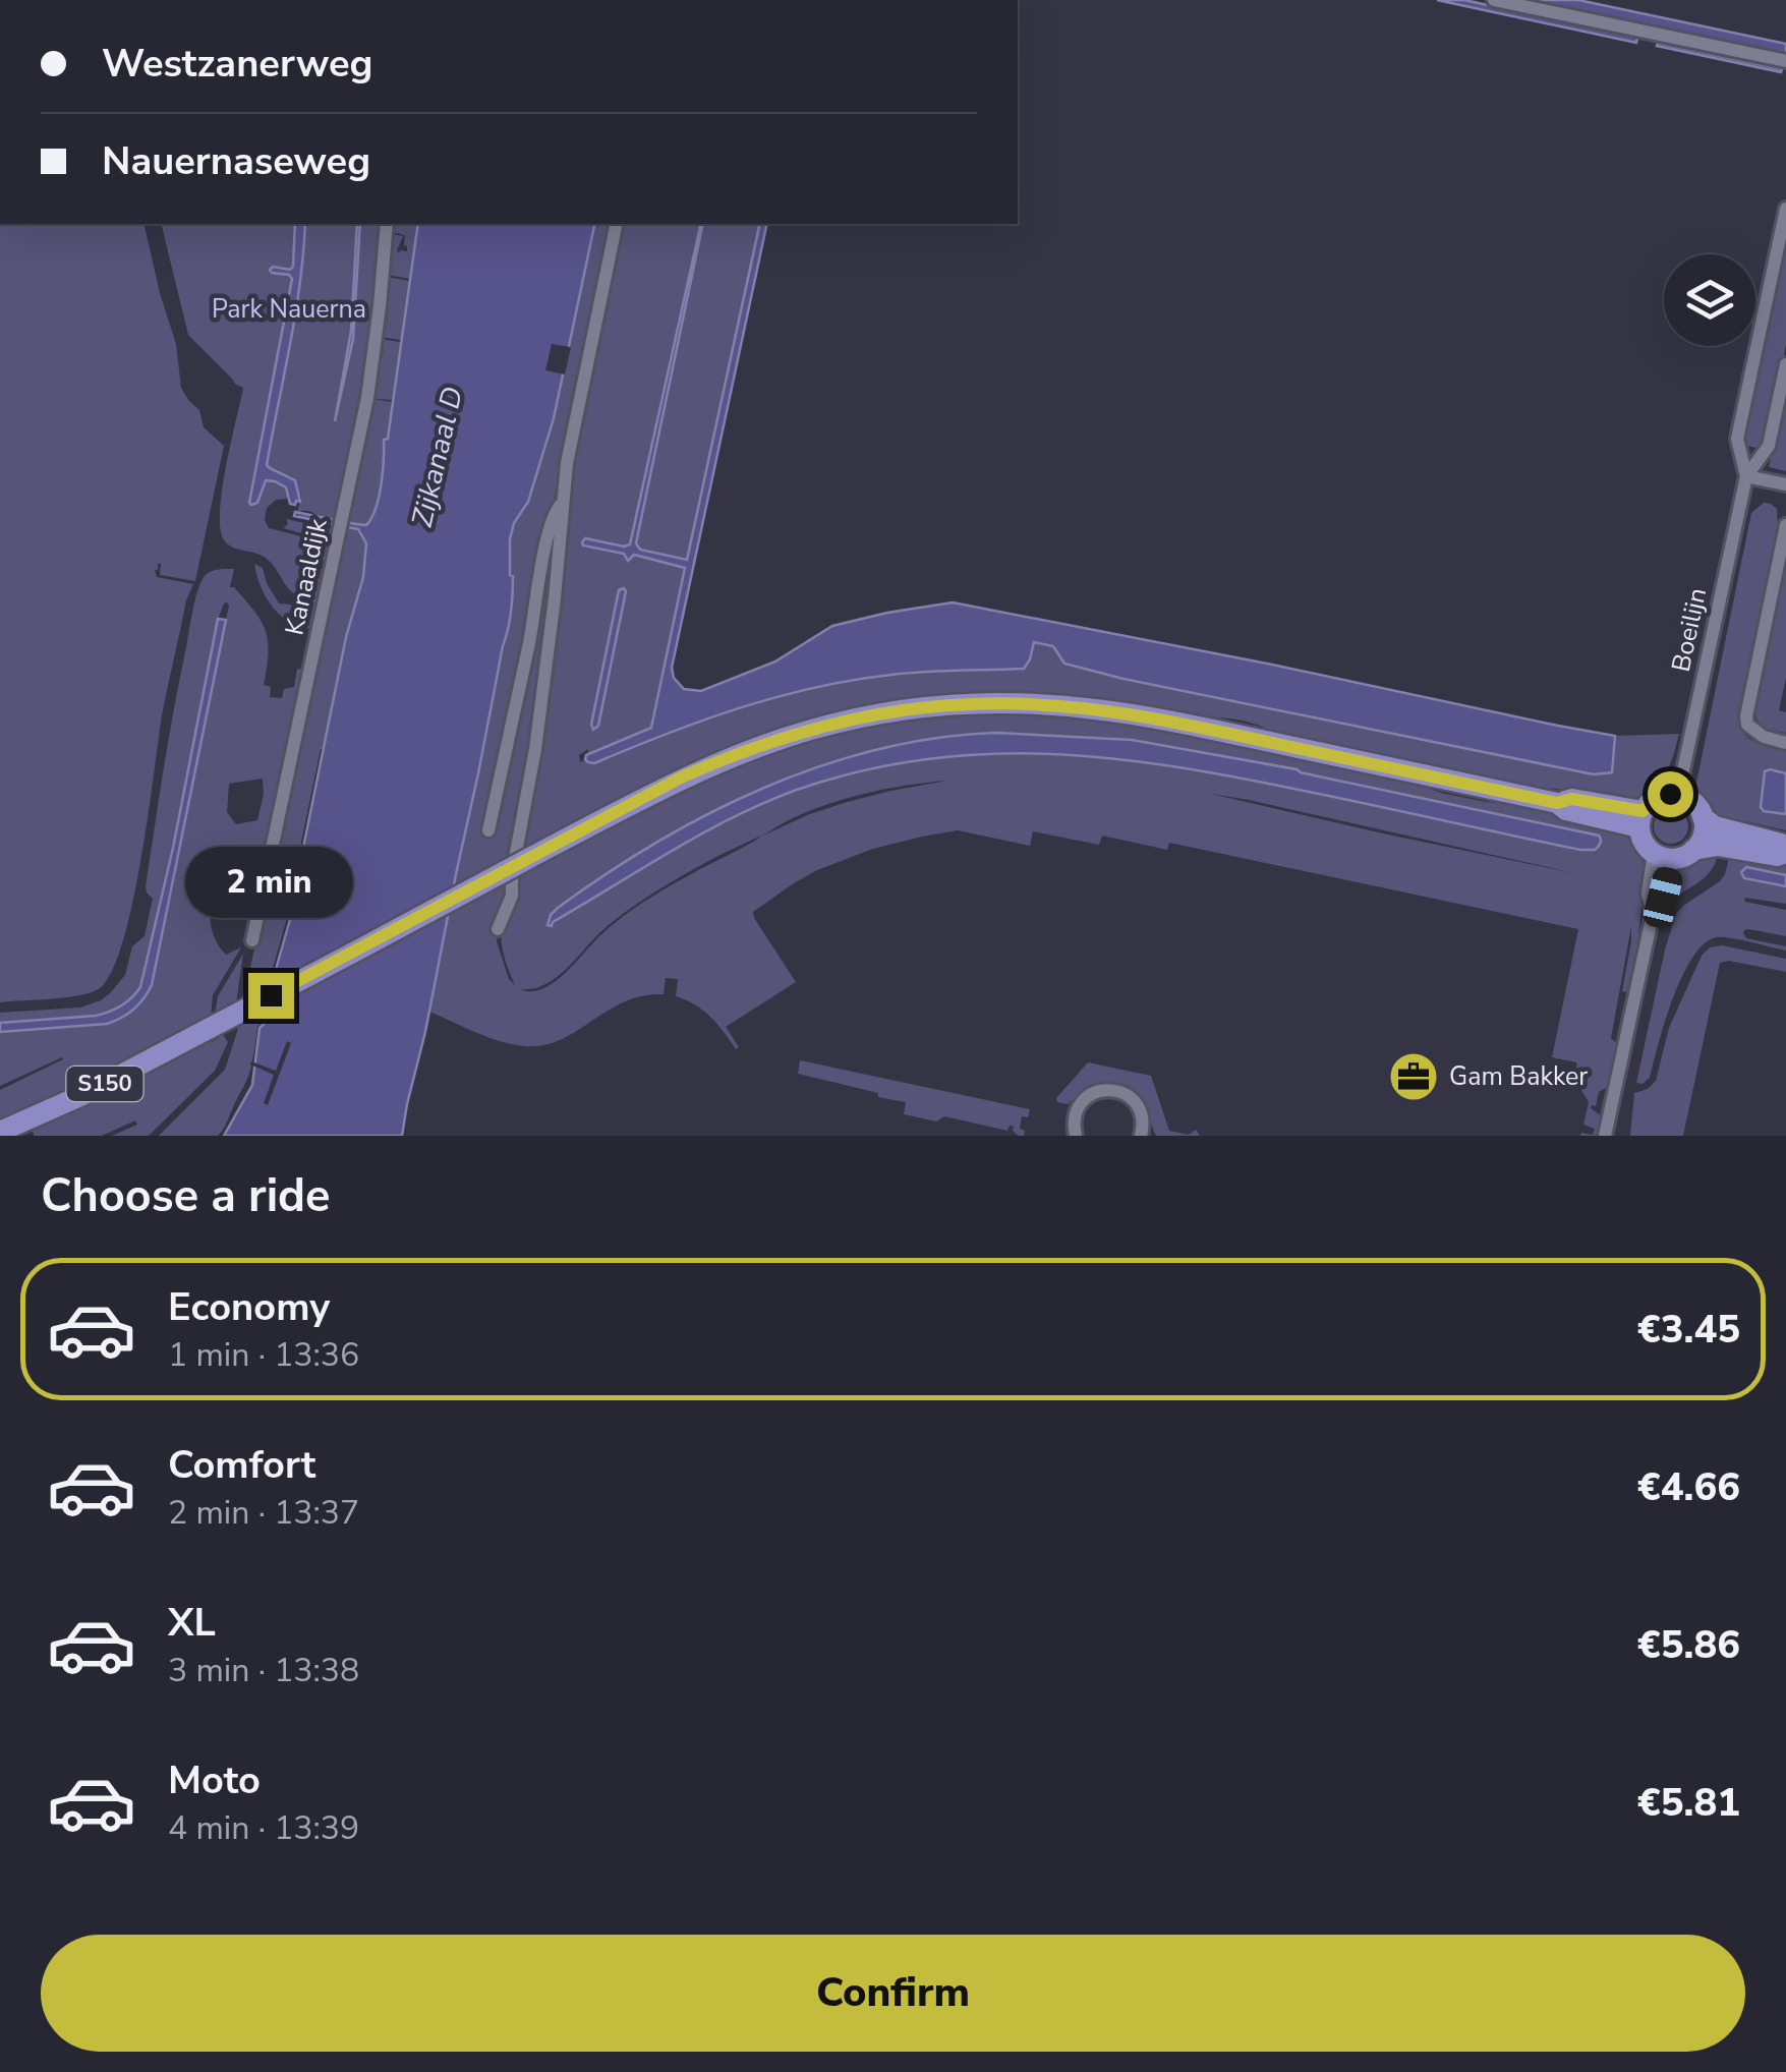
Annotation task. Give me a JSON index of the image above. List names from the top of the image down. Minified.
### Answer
{"streets":{"main road":["S150"],"street":["Kanaaldijk","Boeilijn"]},"crossings":[["Boeilijn","S150"]],"water":["Zijkanaal D"],"parks":["Park Nauerna"],"places":{"office":["Gam Bakker"]},"page":{"banner":["Westzanerweg","Nauernaseweg"],"bubble":"2 min","heading":"Choose a ride","list":[{"name":"Economy","note":"1 min · 13:36","value":"€3.45"},{"name":"Comfort","note":"2 min · 13:37","value":"€4.66"},{"name":"XL","note":"3 min · 13:38","value":"€5.86"},{"name":"Moto","note":"4 min · 13:39","value":"€5.81"}],"buttons":"Confirm"}}
